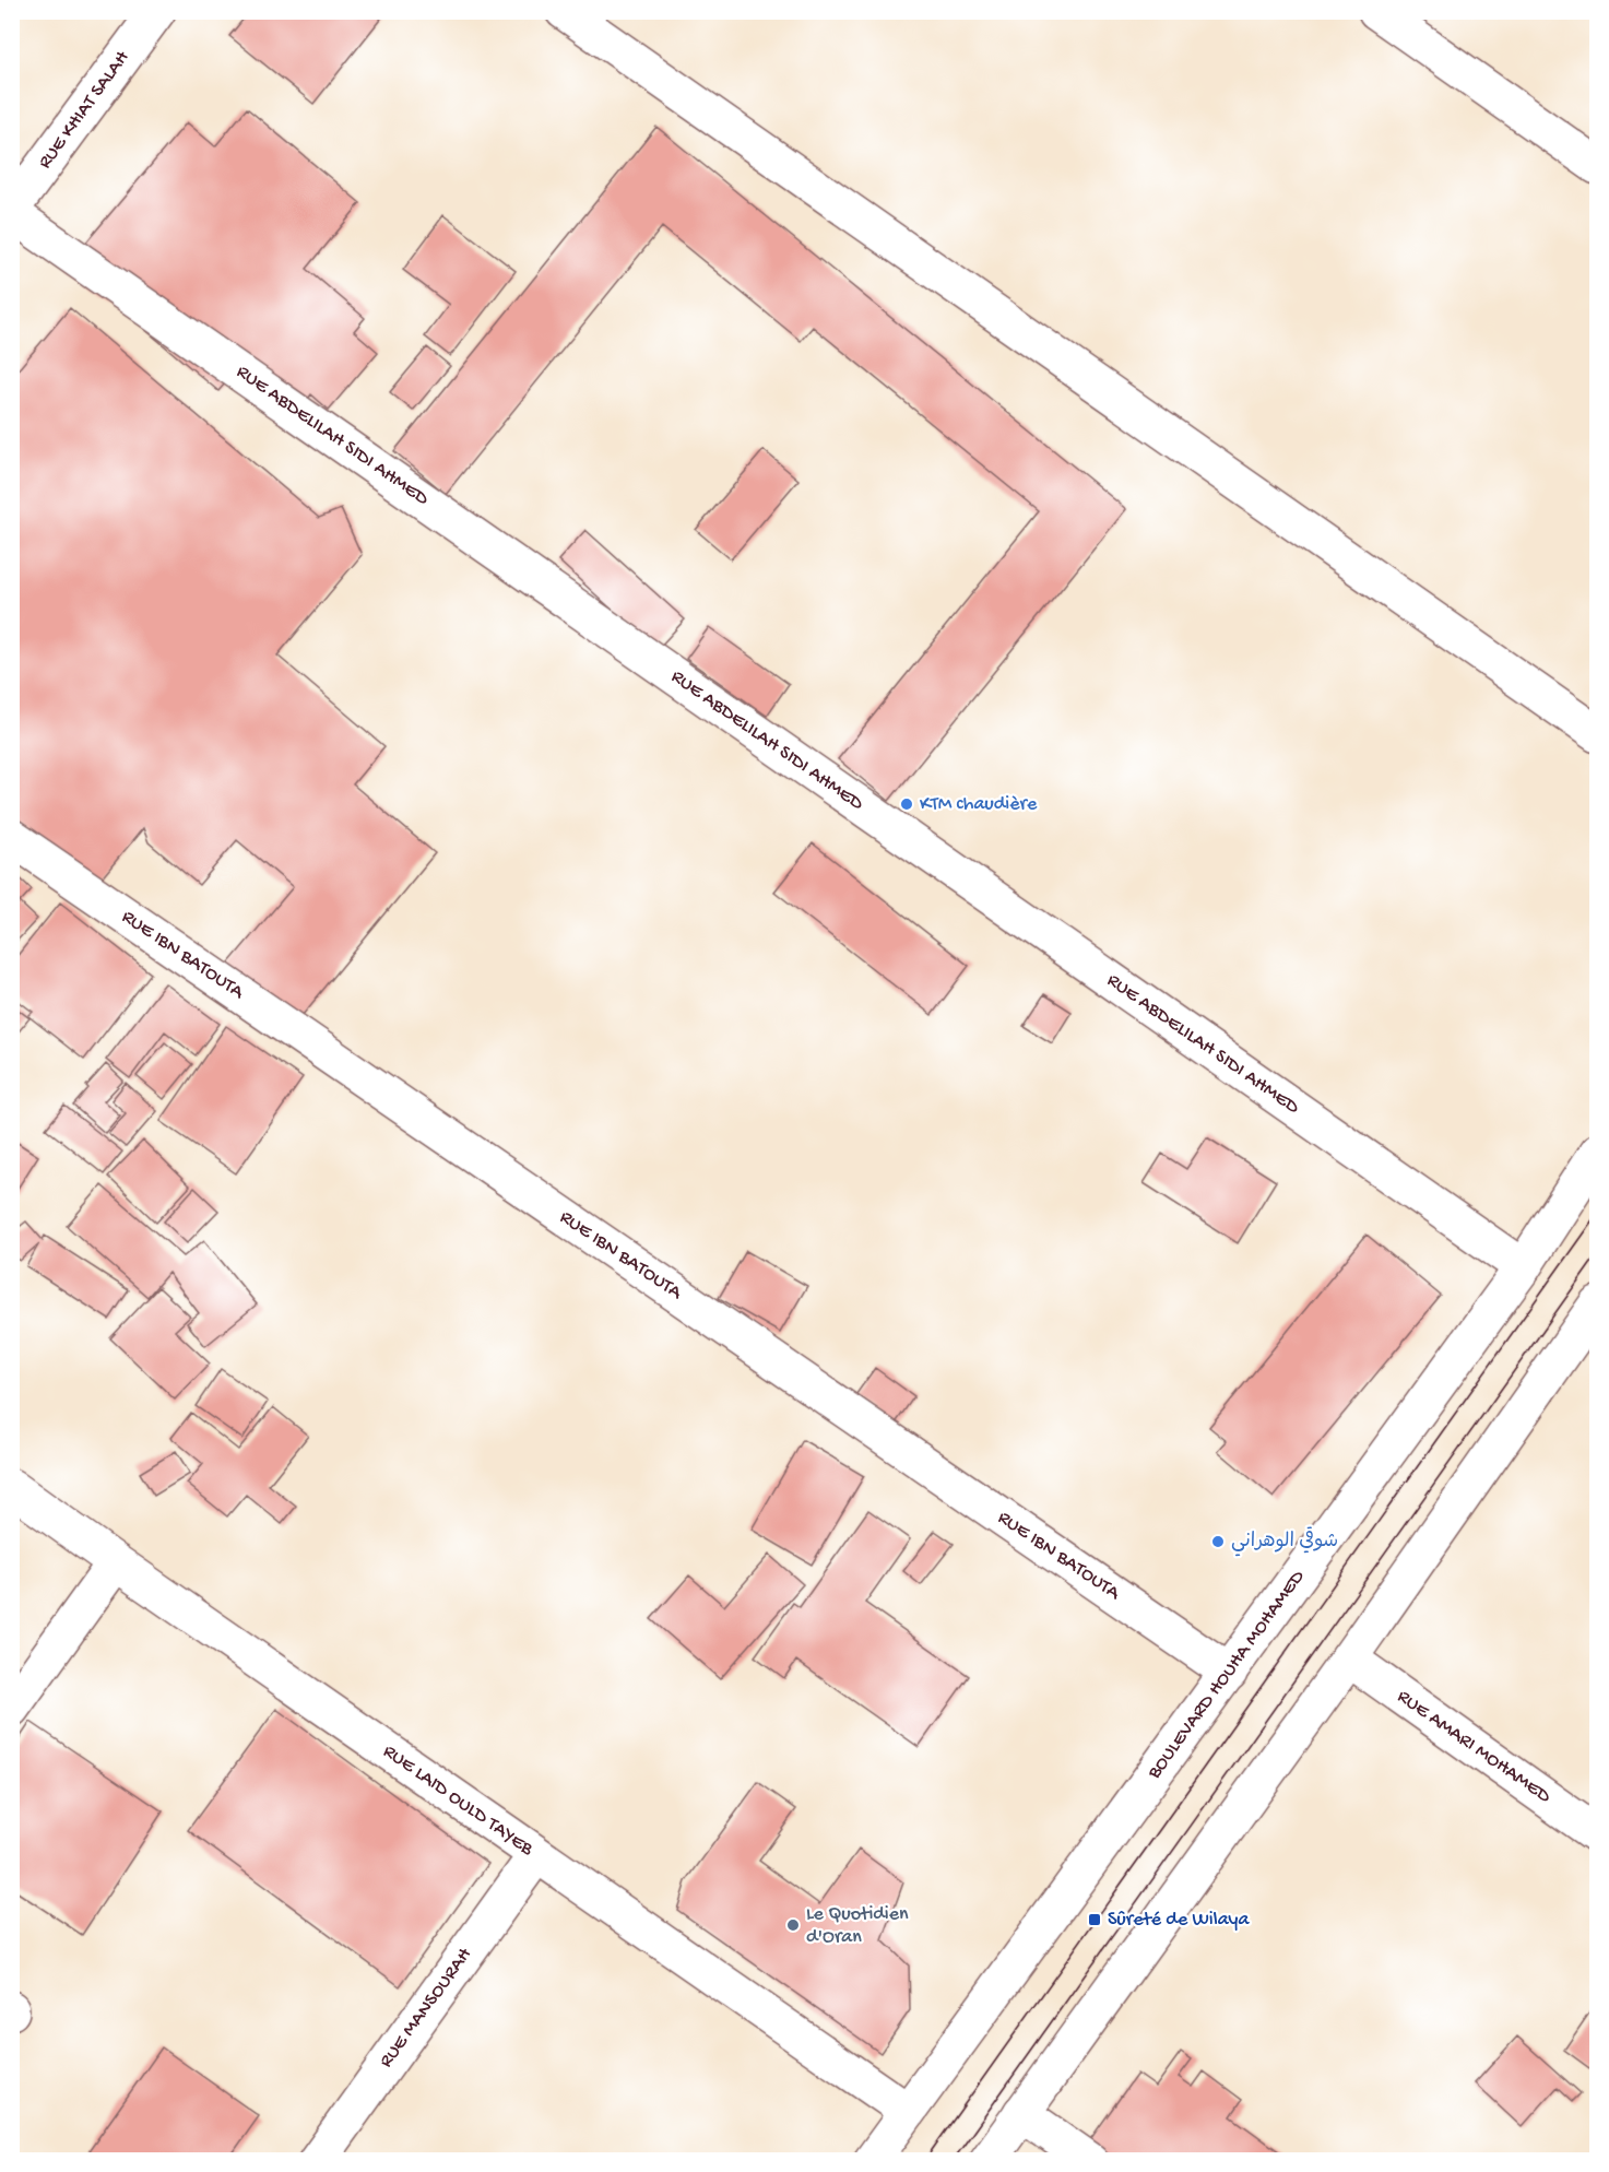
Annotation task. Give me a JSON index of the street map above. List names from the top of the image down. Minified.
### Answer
{"streets":{"street":["RUE KHIAT SALAH","RUE ABDELILAH SIDI AHMED","RUE IBN BATOUTA","BOULEVARD HOUHA MOHAMED","RUE AMARI MOHAMED","RUE LAID OULD TAYEB","RUE MANSOURAH"]},"crossings":[["RUE KHIAT SALAH","RUE ABDELILAH SIDI AHMED"],["RUE ABDELILAH SIDI AHMED","BOULEVARD HOUHA MOHAMED"],["RUE IBN BATOUTA","BOULEVARD HOUHA MOHAMED"],["BOULEVARD HOUHA MOHAMED","RUE LAID OULD TAYEB"],["RUE LAID OULD TAYEB","RUE MANSOURAH"]],"places":{"other":["KTM chaudière","شوقي الوهراني","Le Quotidien d'Oran"],"transit":["Sûreté de Wilaya"]}}
